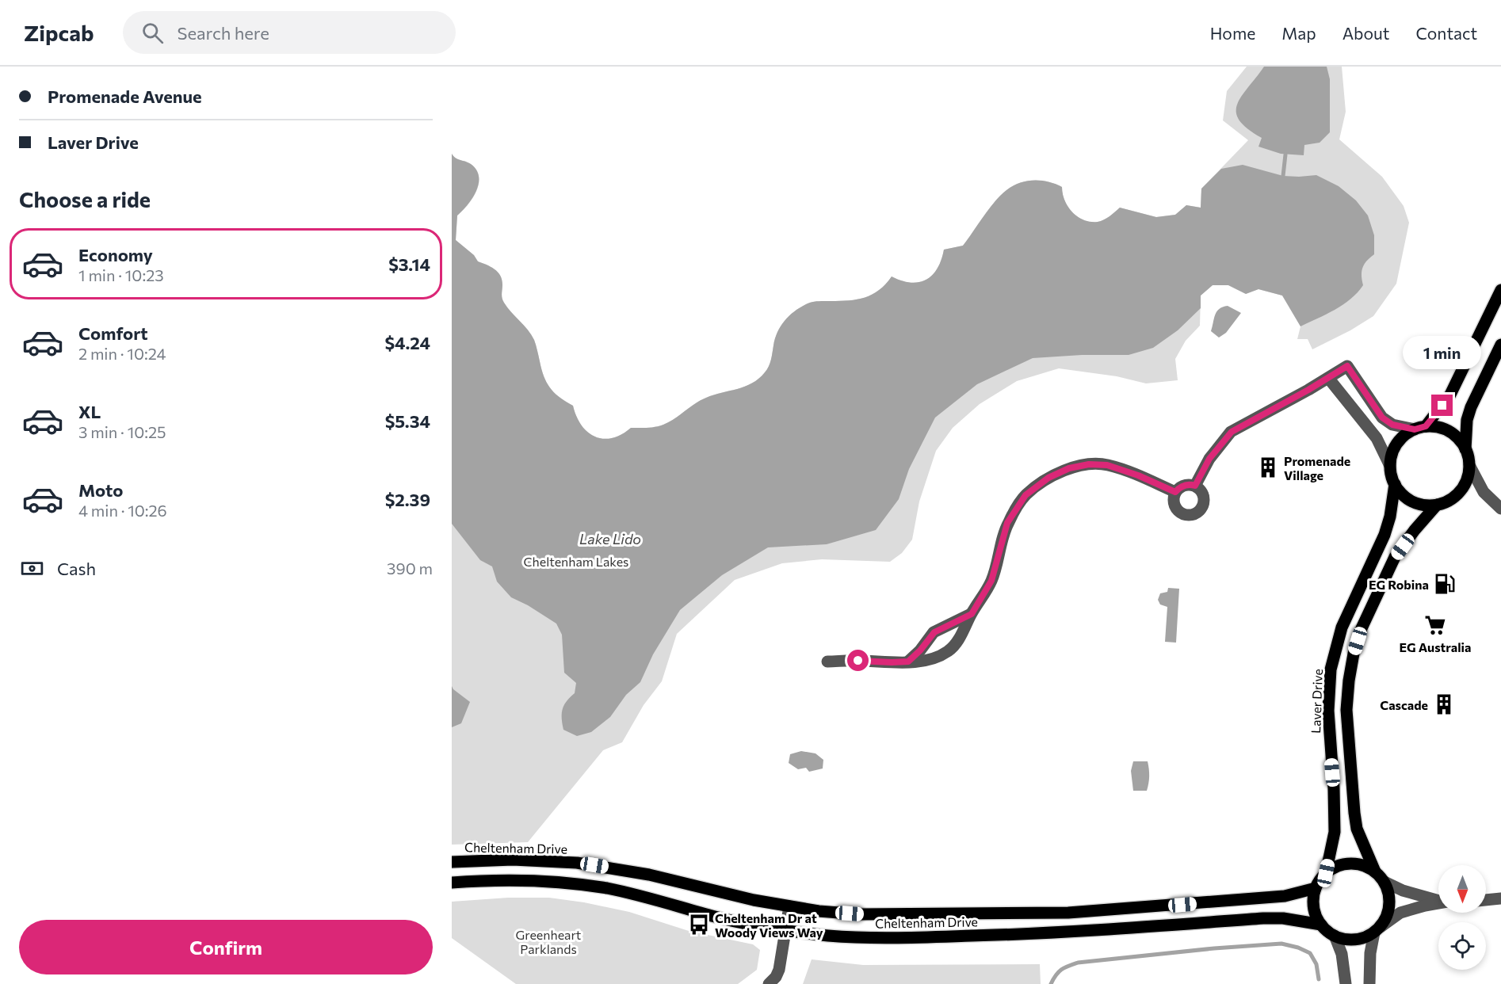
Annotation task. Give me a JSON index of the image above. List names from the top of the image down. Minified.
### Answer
{"streets":{"main road":["Laver Drive","Cheltenham Drive"]},"crossings":[["Laver Drive","Cheltenham Drive"]],"water":["Lake Lido"],"parks":["Cheltenham Lakes","Greenheart Parklands"],"places":{"building":["Promenade Village","Cascade"],"fuel station":["EG Robina"],"supermarket":["EG Australia"],"bus stop":["Cheltenham Dr at Woody Views Way"]},"north":"bottom","page":{"header":"Zipcab","search":"Search here","nav":["Home","Map","About","Contact"],"banner":["Promenade Avenue","Laver Drive"],"heading":"Choose a ride","list":[{"name":"Economy","note":"1 min · 10:23","value":"$3.14"},{"name":"Comfort","note":"2 min · 10:24","value":"$4.24"},{"name":"XL","note":"3 min · 10:25","value":"$5.34"},{"name":"Moto","note":"4 min · 10:26","value":"$2.39"}],"bubble":"1 min","pay":["Cash","390 m"],"buttons":"Confirm"}}
